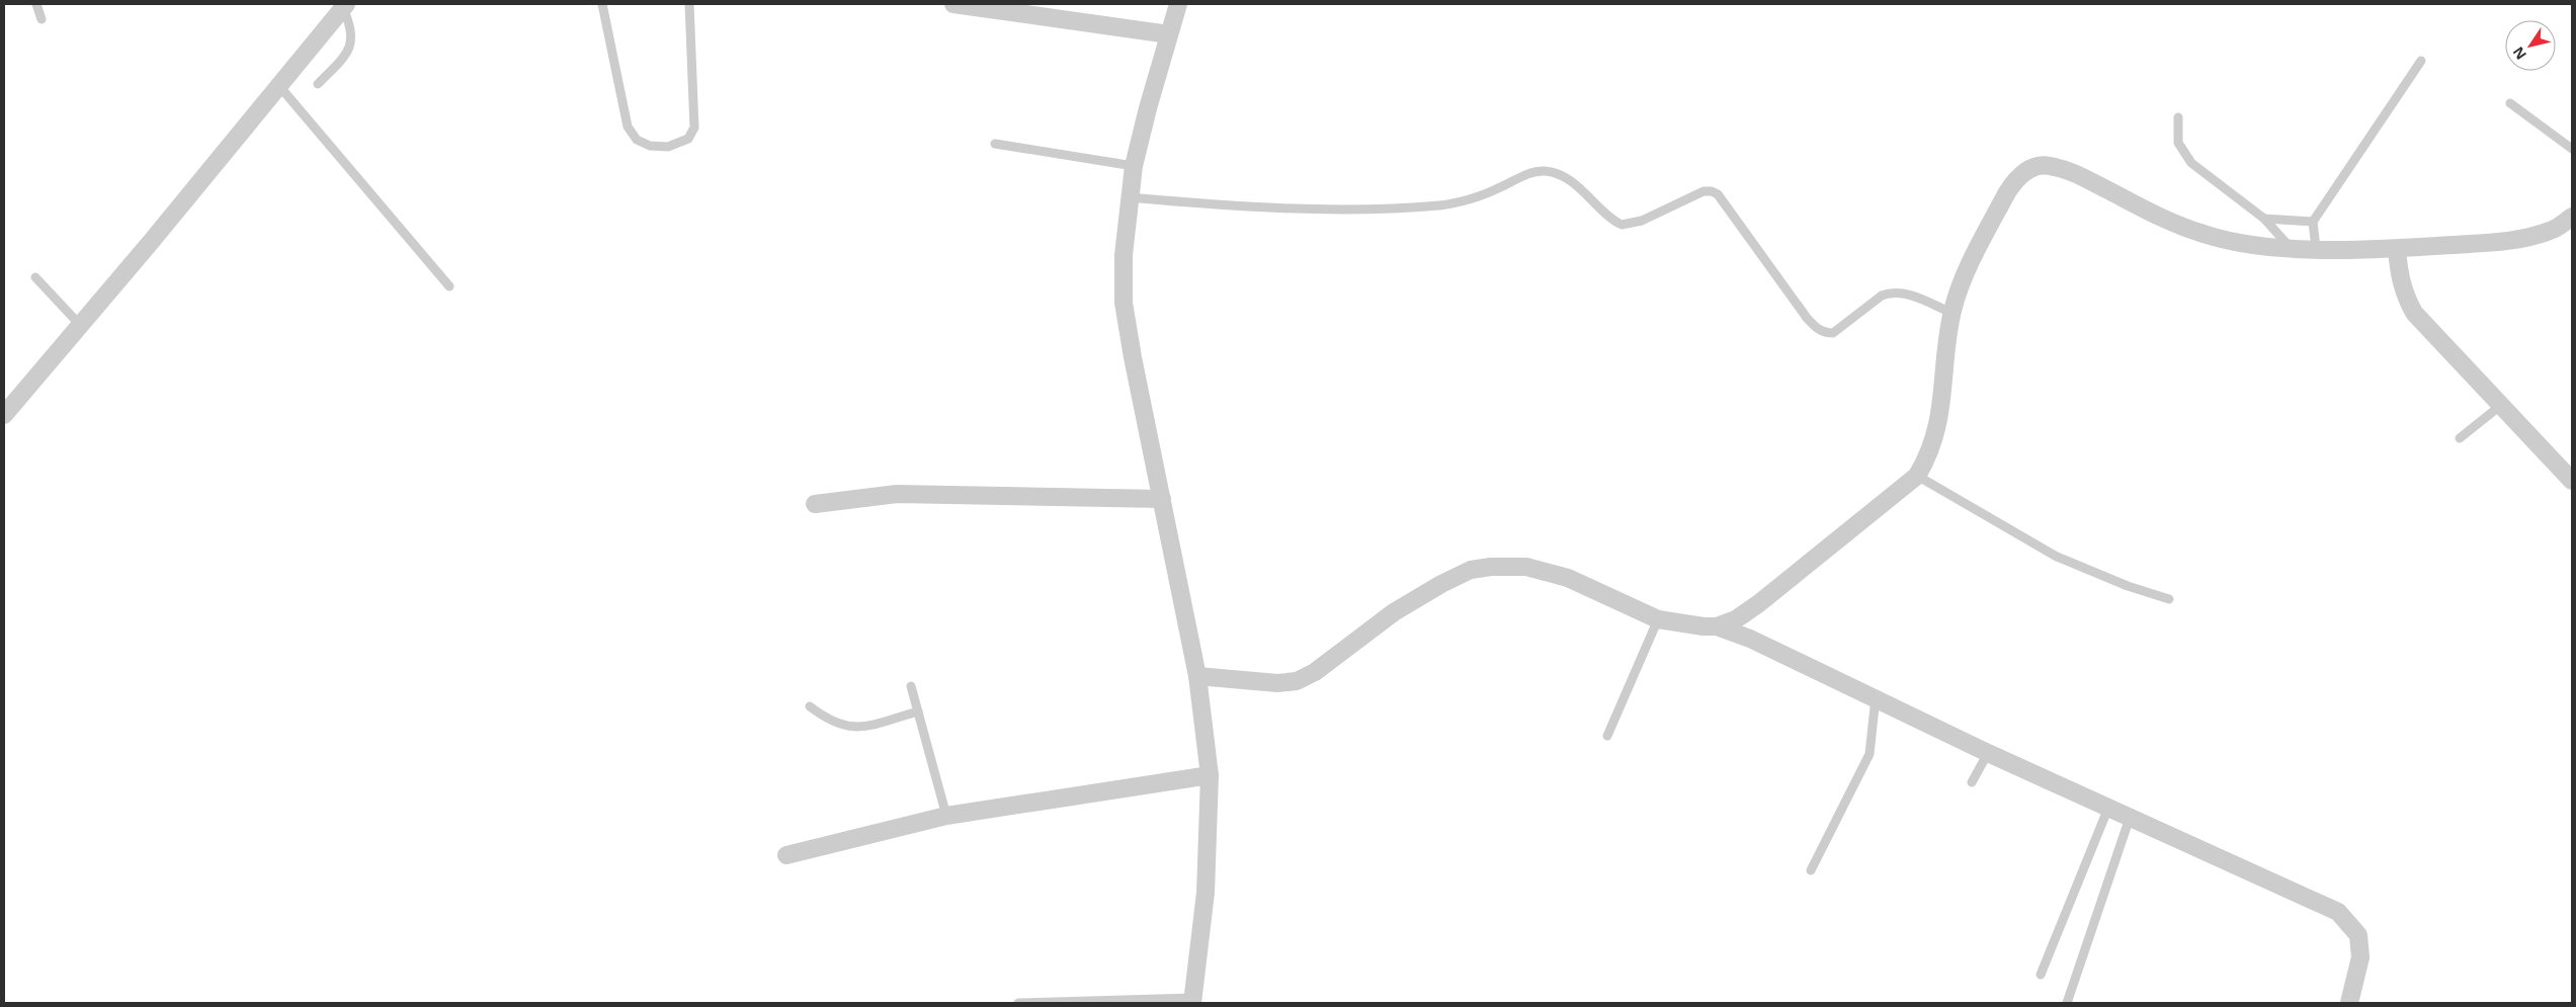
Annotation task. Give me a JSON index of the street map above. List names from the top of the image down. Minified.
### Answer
{"north":"bottom left"}
